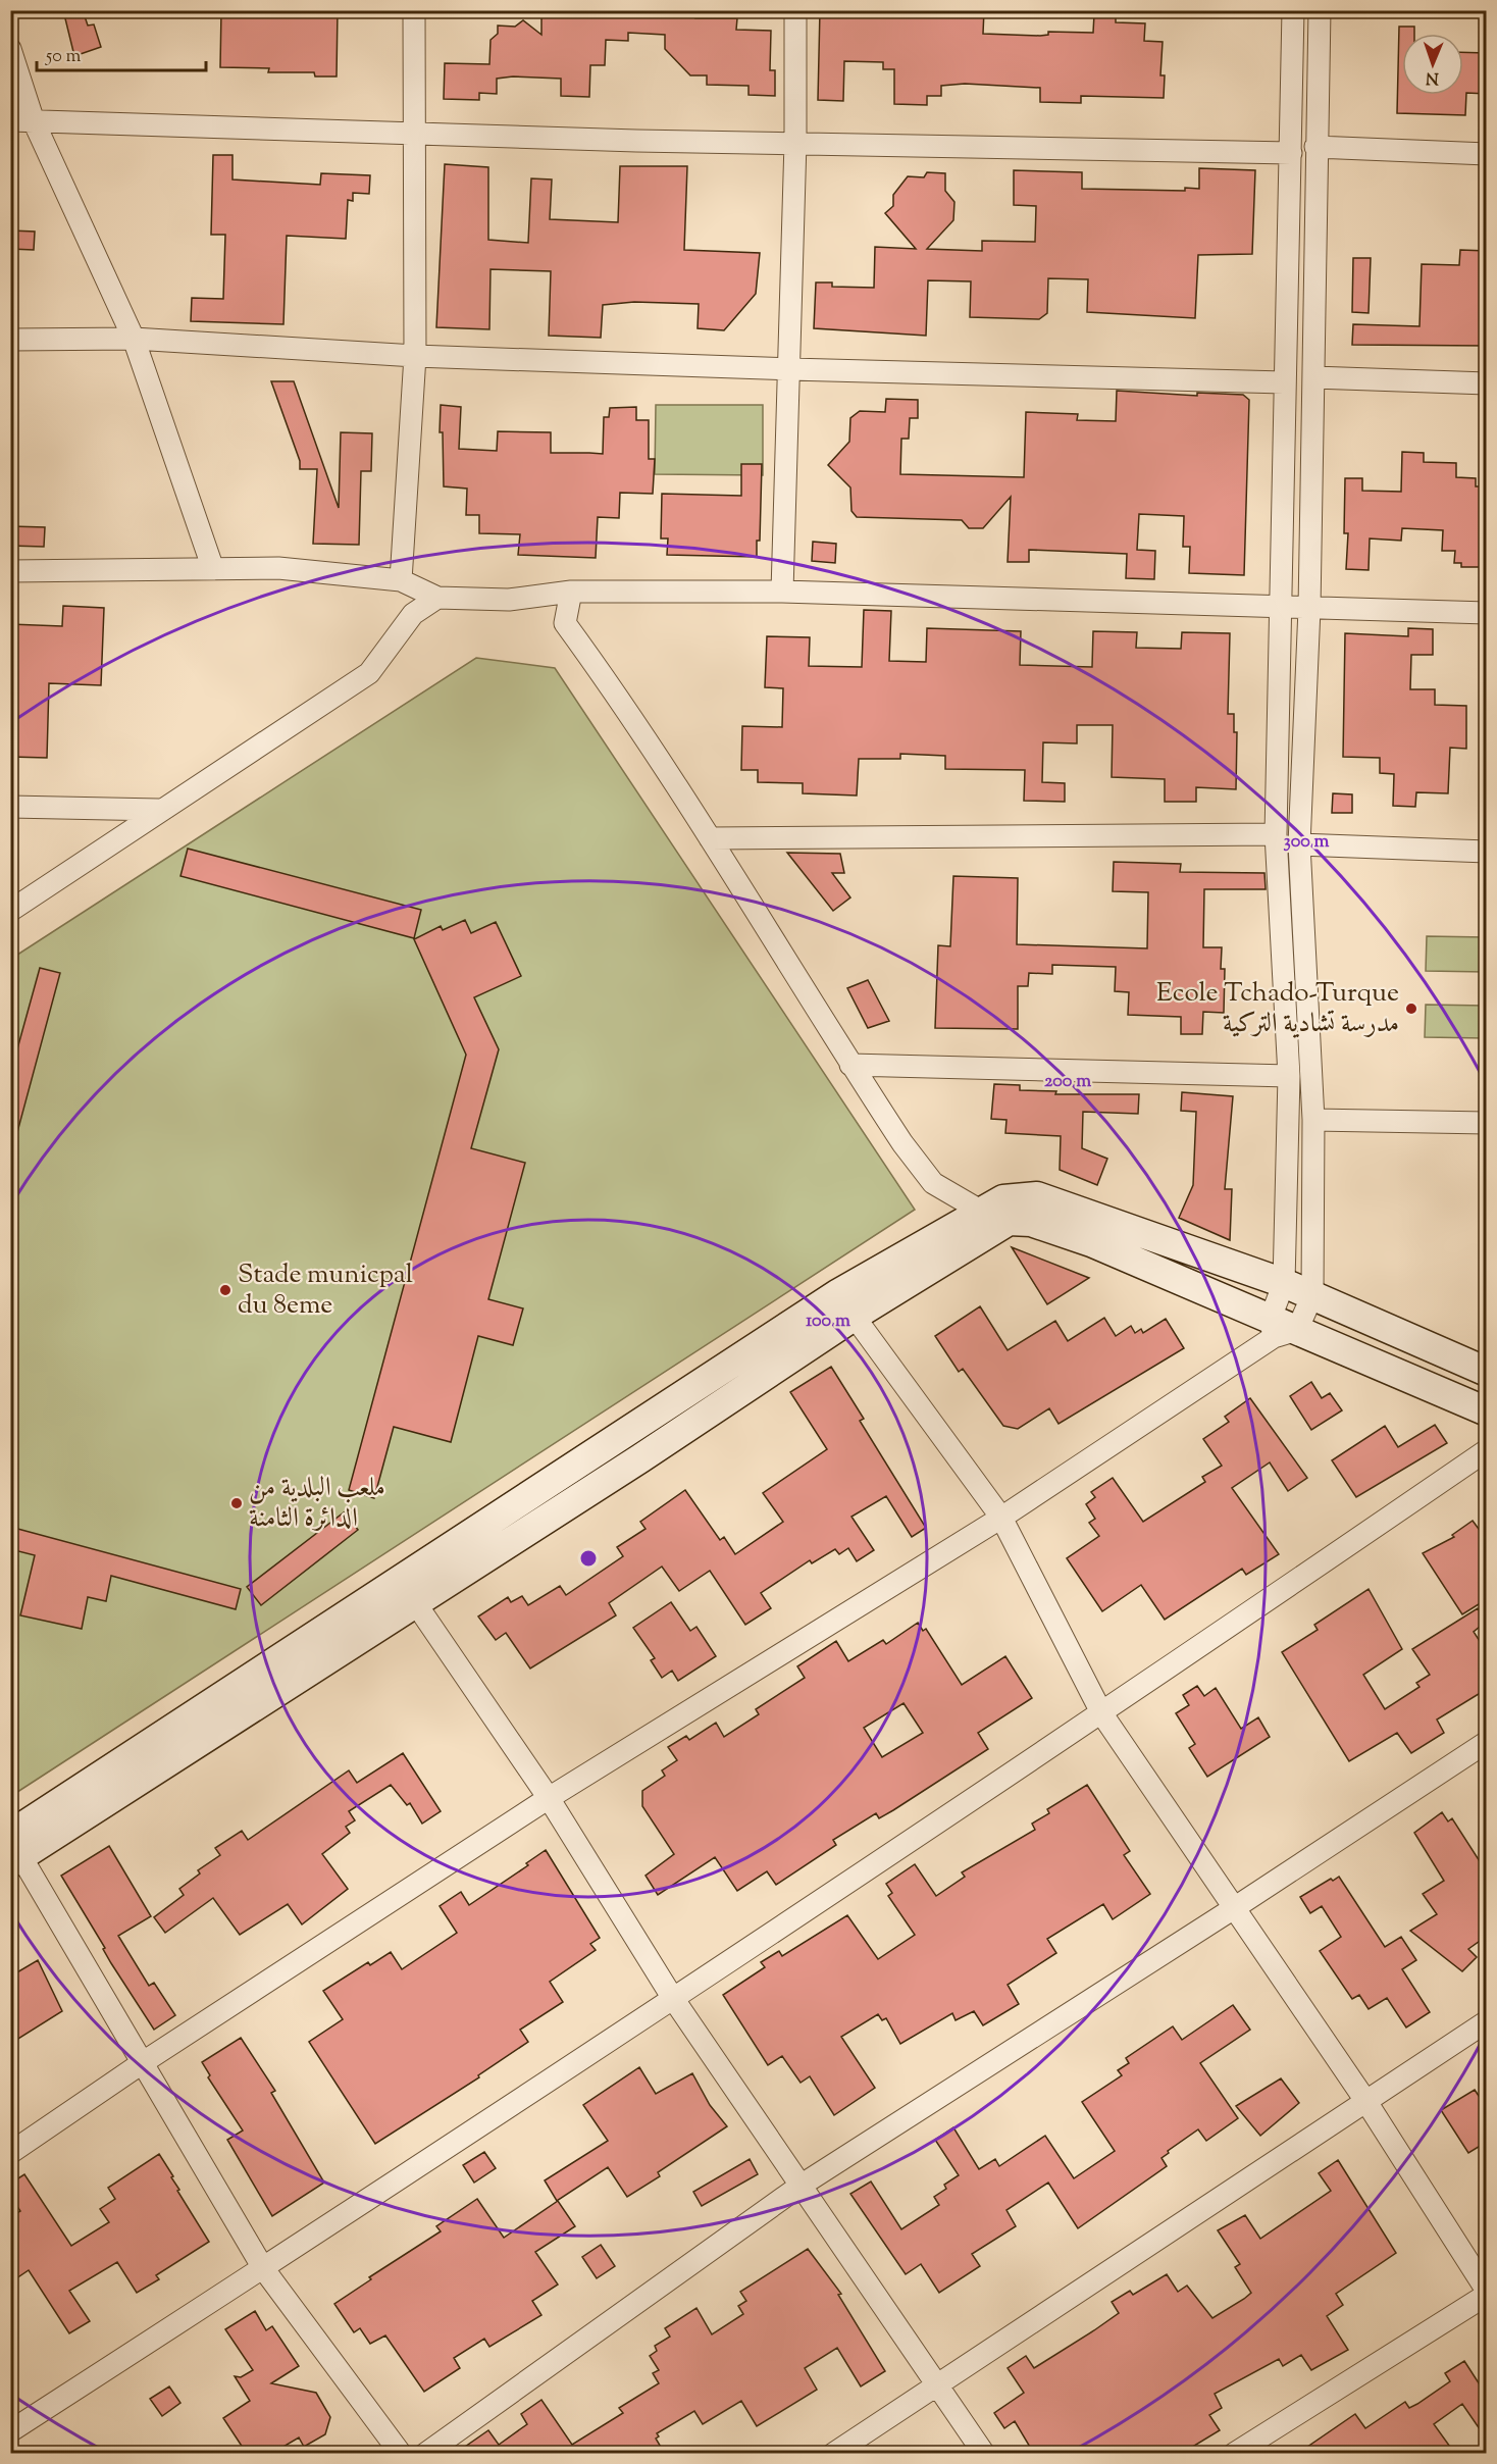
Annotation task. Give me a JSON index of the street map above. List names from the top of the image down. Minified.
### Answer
{"places":["Ecole Tchado-Turque مدرسة تشادية التركية","Stade municpal du 8eme","ملعب البلدية من الدائرة الثامنة"],"scale_bar":"50 m","north":"bottom","rings":["300 m","200 m","100 m"]}
